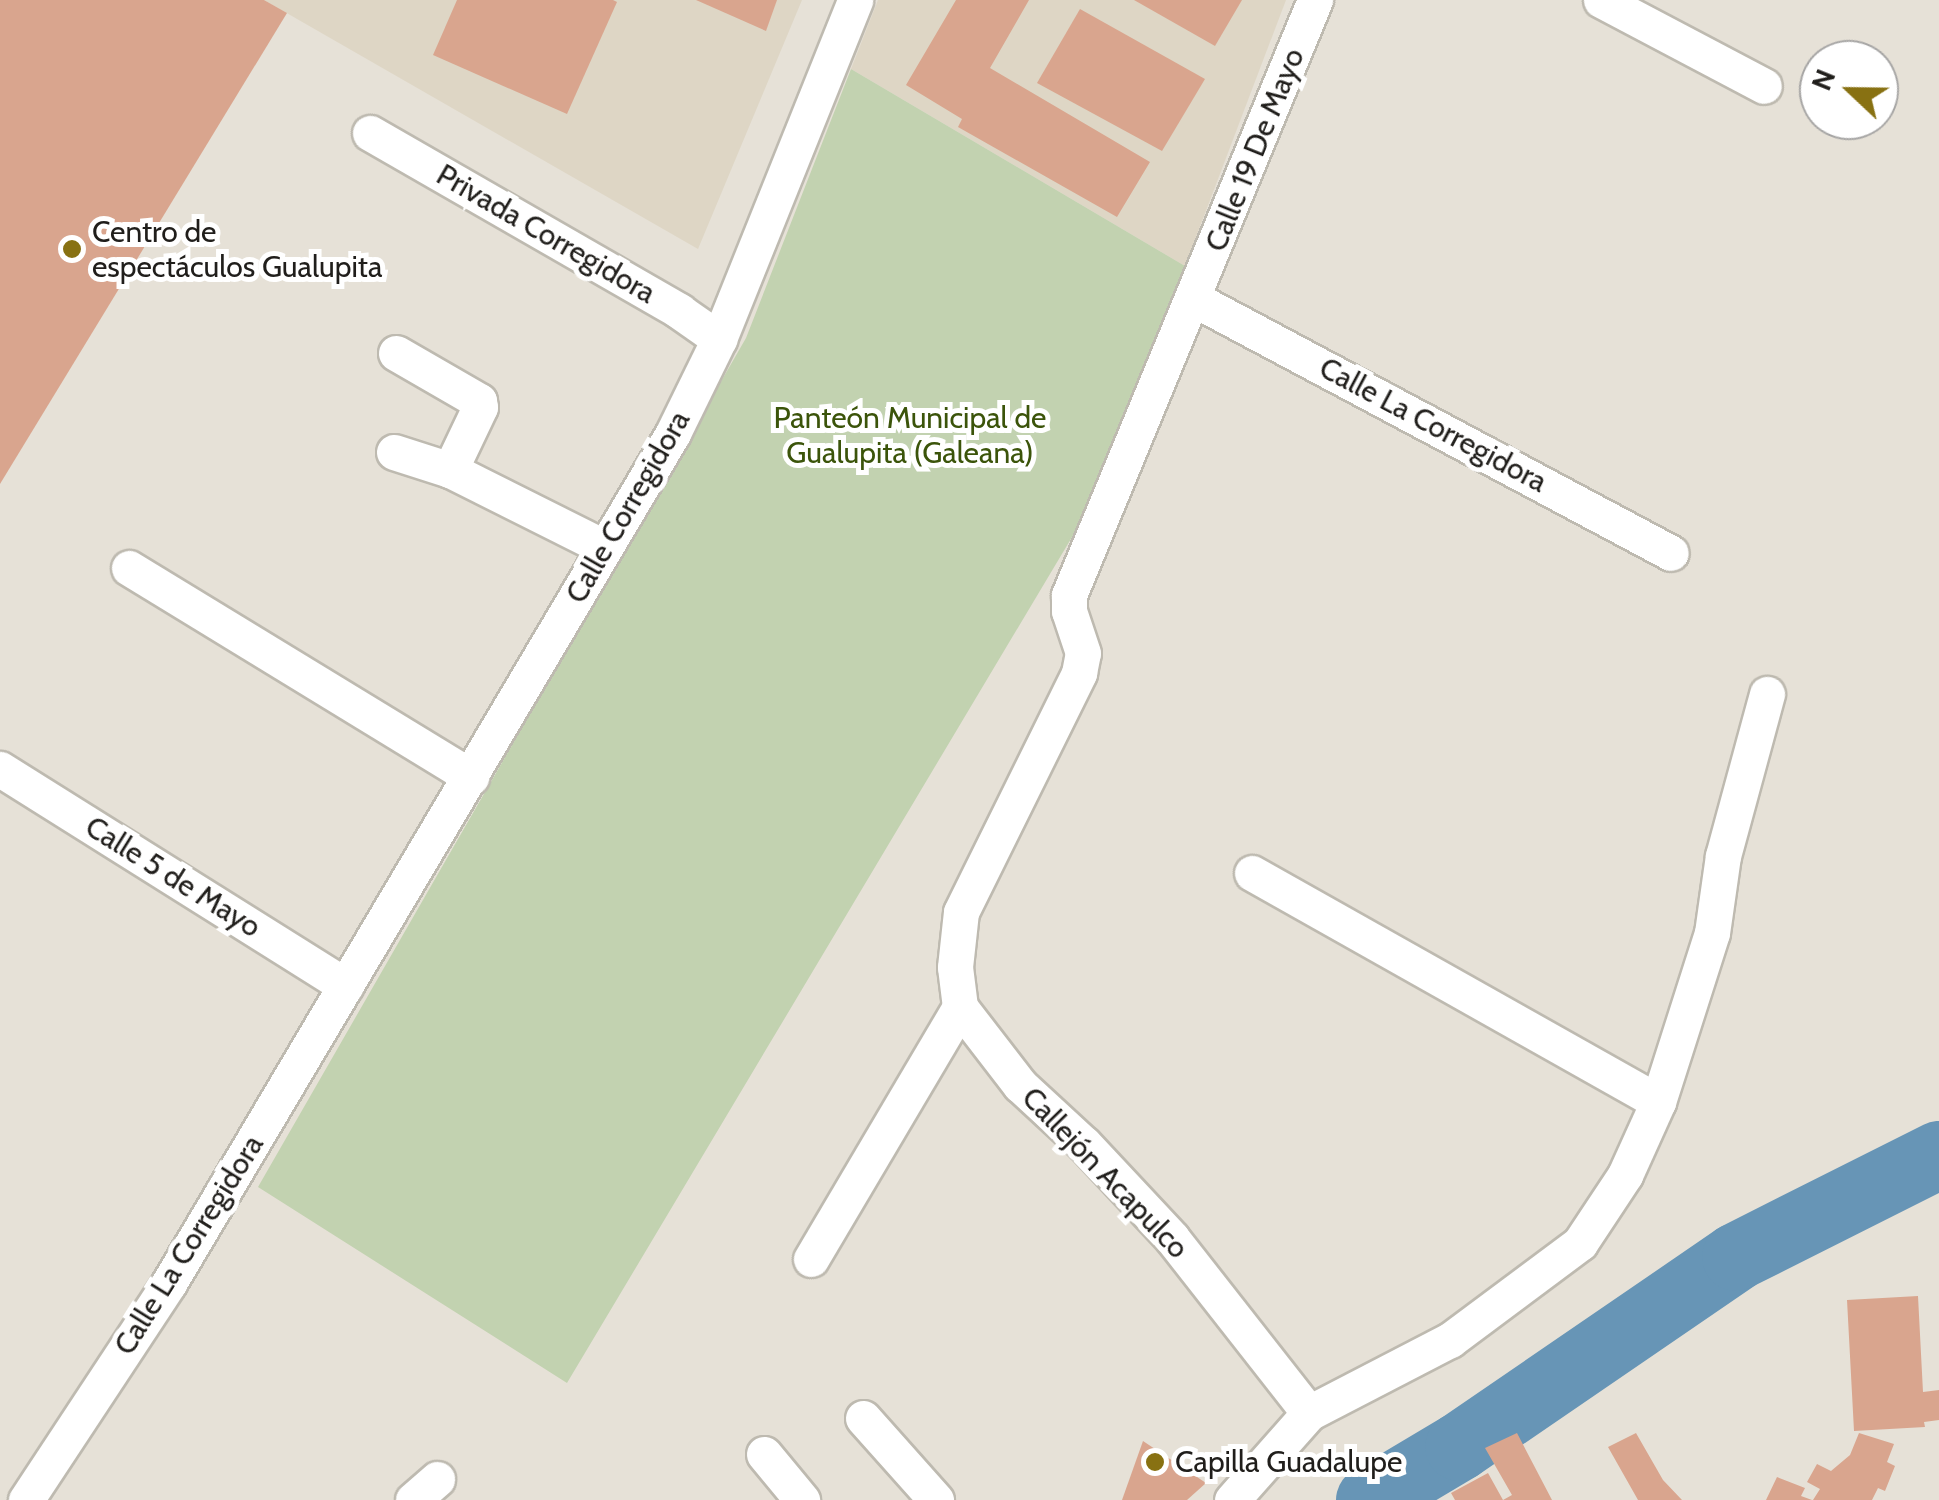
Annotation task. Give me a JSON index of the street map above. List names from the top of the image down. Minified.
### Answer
{"streets":{"street":["Calle 19 De Mayo","Privada Corregidora","Calle La Corregidora","Calle Corregidora","Calle 5 de Mayo","Callejón Acapulco"]},"crossings":[["Calle 19 De Mayo","Calle La Corregidora"],["Calle 19 De Mayo","Callejón Acapulco"],["Privada Corregidora","Calle Corregidora"],["Calle La Corregidora","Calle Corregidora"],["Calle La Corregidora","Calle 5 de Mayo"],["Calle Corregidora","Calle 5 de Mayo"]],"parks":["Panteón Municipal de Gualupita (Galeana)"],"places":["Centro de espectáculos Gualupita","Capilla Guadalupe"],"north":"left"}
